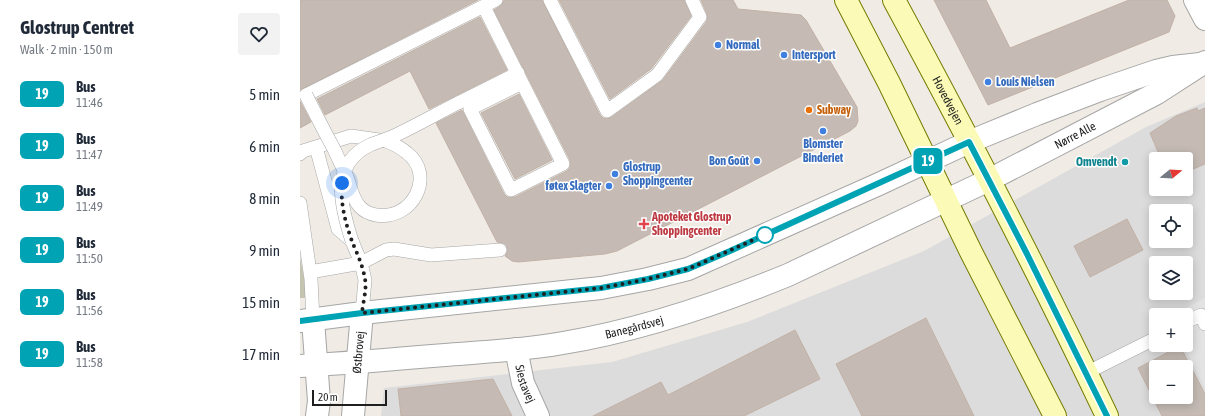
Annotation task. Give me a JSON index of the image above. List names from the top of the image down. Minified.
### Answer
{"streets":{"main road":["Hovedvejen"],"street":["Nørre Alle","Banegårdsvej","Østbrovej","Siestavej"]},"crossings":[["Hovedvejen","Nørre Alle"],["Nørre Alle","Banegårdsvej"],["Banegårdsvej","Østbrovej"],["Banegårdsvej","Siestavej"]],"places":{"other":["Normal","Intersport","Louis Nielsen","Subway","Blomster Binderiet","Bon Goût","Omvendt","Glostrup Shoppingcenter","føtex Slagter"],"health":["Apoteket Glostrup Shoppingcenter"]},"lines":["bus line 19"],"scale_bar":"20 m","north":"right","page":{"heading":["Glostrup Centret","Walk · 2 min · 150 m"],"on_map":"19","list":[{"mark":"19","name":"Bus","note":"11:46","value":"5 min"},{"mark":"19","name":"Bus","note":"11:47","value":"6 min"},{"mark":"19","name":"Bus","note":"11:49","value":"8 min"},{"mark":"19","name":"Bus","note":"11:50","value":"9 min"},{"mark":"19","name":"Bus","note":"11:56","value":"15 min"},{"mark":"19","name":"Bus","note":"11:58","value":"17 min"}],"map_buttons":["+","−"],"scale":"20 m"}}
